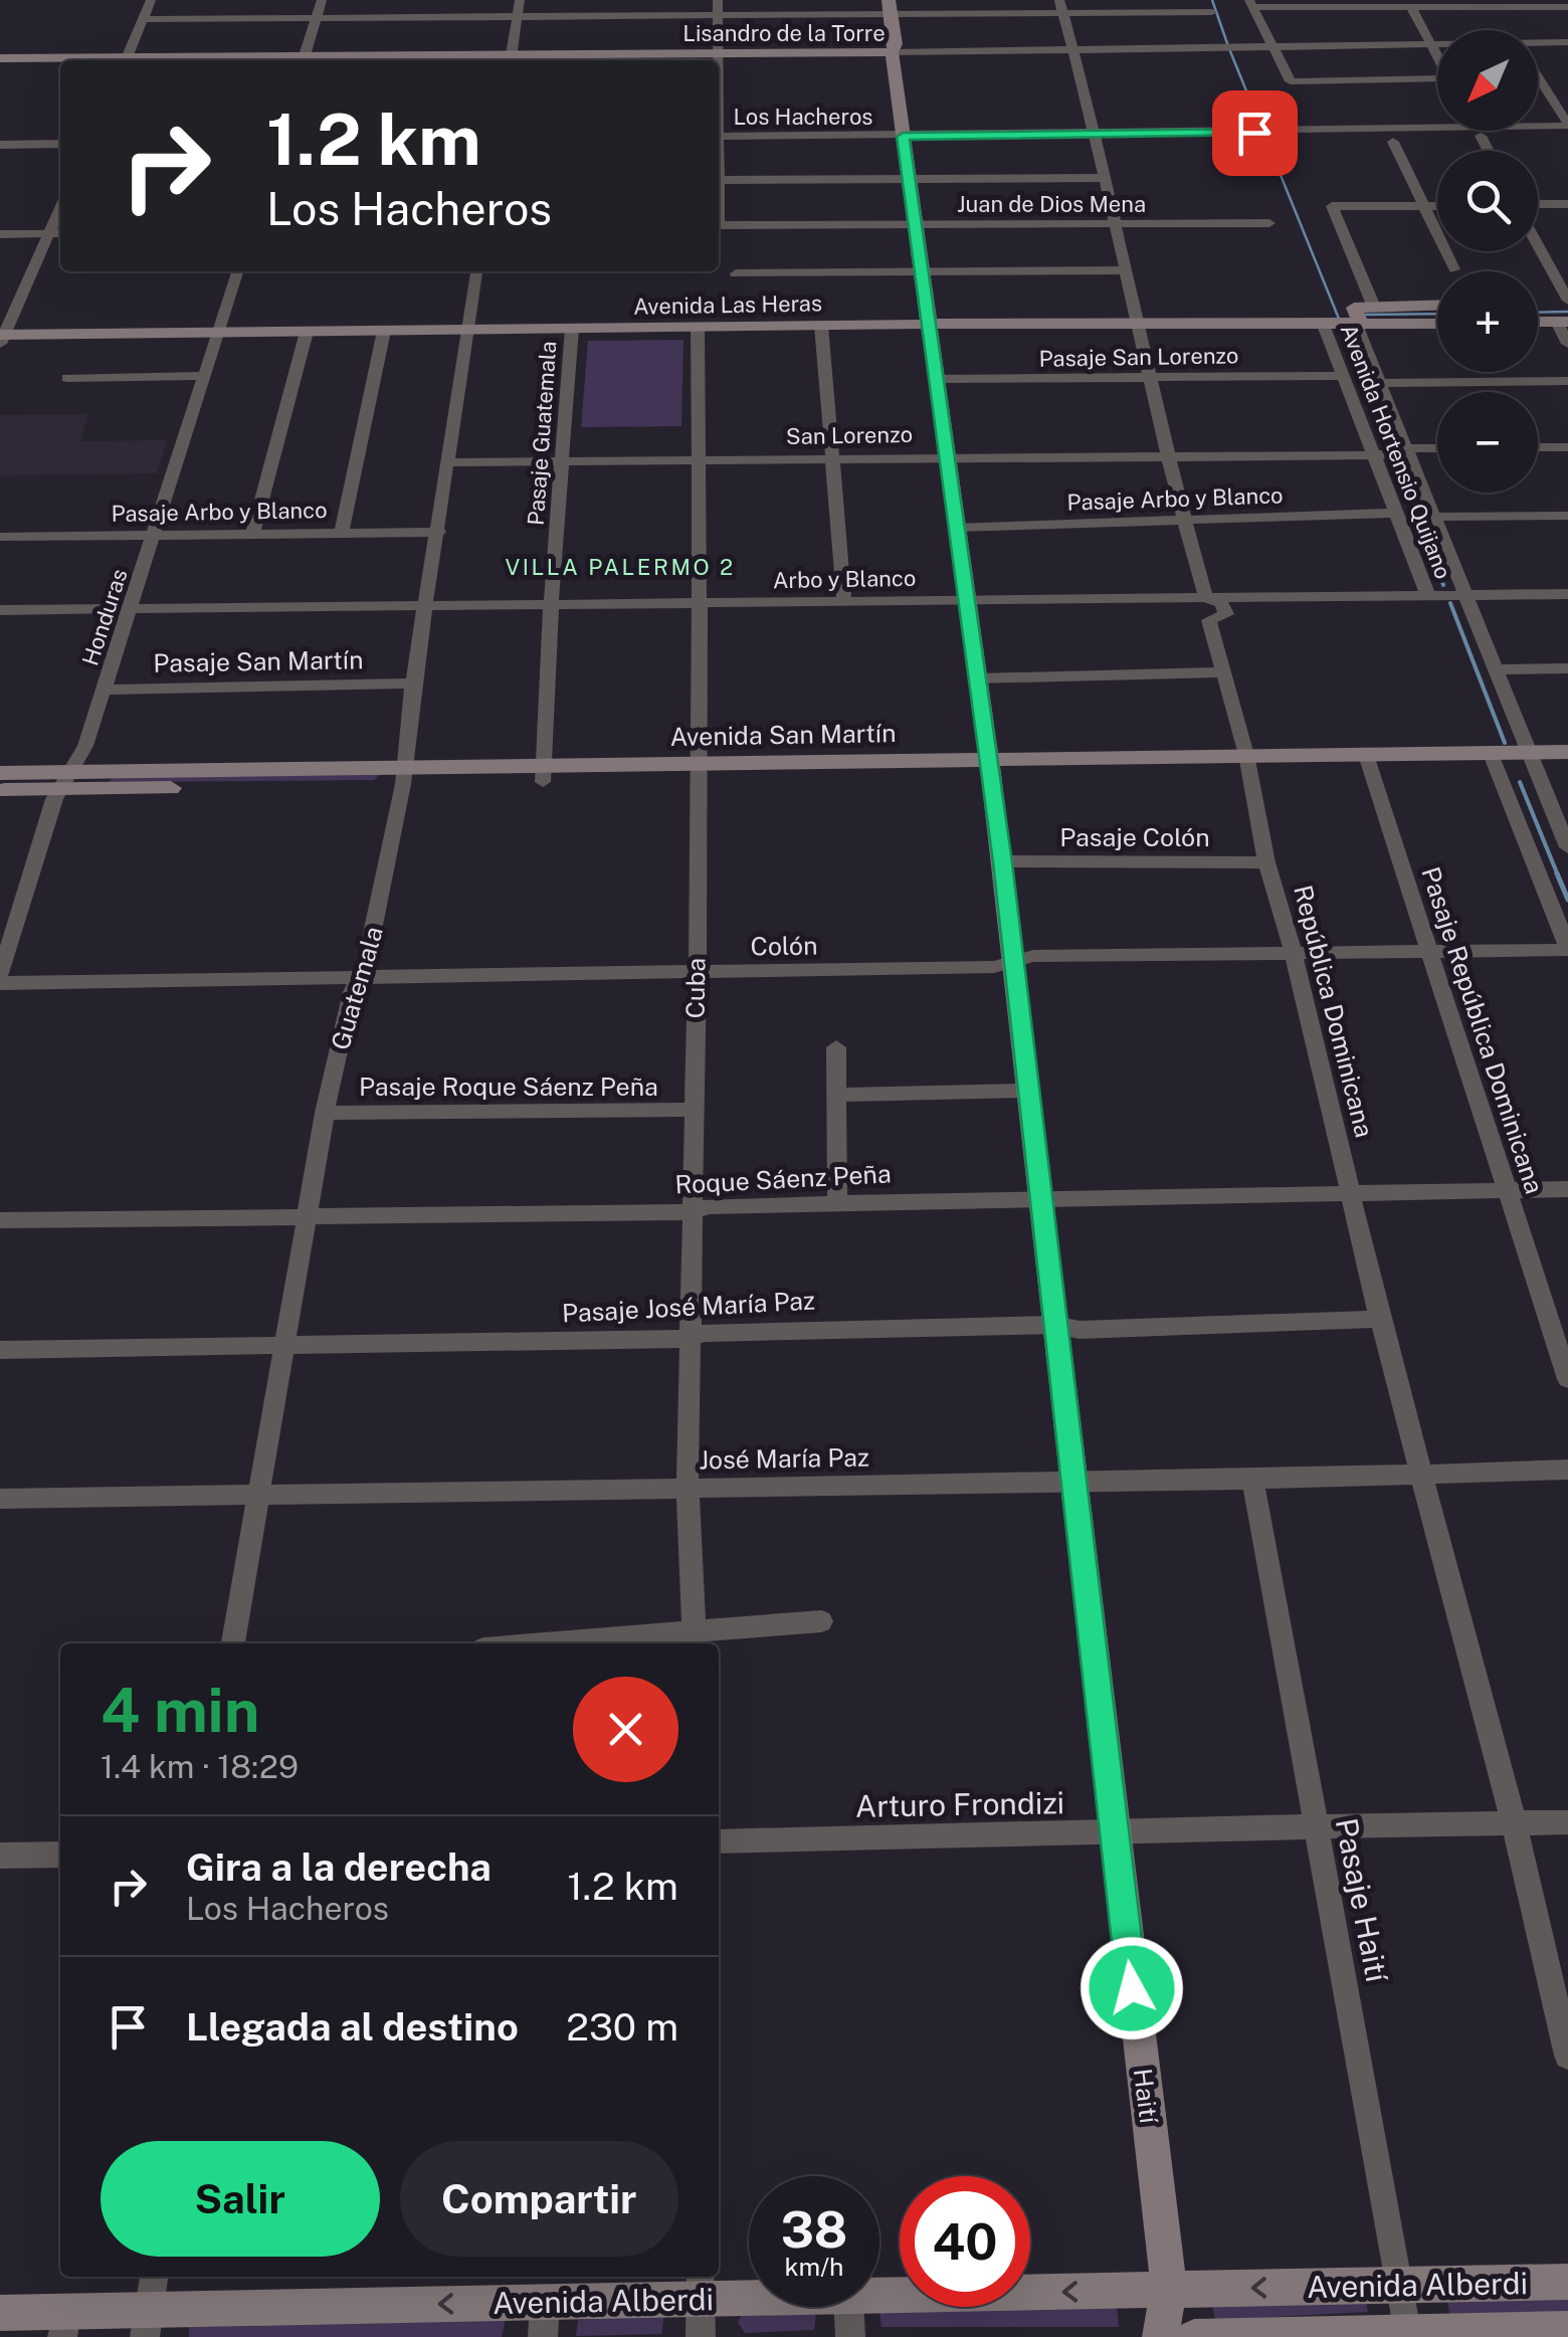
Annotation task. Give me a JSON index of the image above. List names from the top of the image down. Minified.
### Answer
{"streets":{"main road":["Lisandro de la Torre","Avenida Las Heras","Avenida San Martín","Haití","Avenida Alberdi"],"street":["Los Hacheros","Juan de Dios Mena","Pasaje San Lorenzo","Pasaje Guatemala","San Lorenzo","Avenida Hortensio Quijano","Pasaje Arbo y Blanco","Arbo y Blanco","Honduras","Pasaje San Martín","Pasaje Colón","Colón","Guatemala","Cuba","República Dominicana","Pasaje República Dominicana","Pasaje Roque Sáenz Peña","Roque Sáenz Peña","Pasaje José María Paz","José María Paz","Arturo Frondizi","Pasaje Haití"]},"crossings":[["Lisandro de la Torre","República Dominicana"],["Lisandro de la Torre","Haití"],["Los Hacheros","República Dominicana"],["Los Hacheros","Haití"],["Juan de Dios Mena","República Dominicana"],["Juan de Dios Mena","Haití"],["Avenida Las Heras","Pasaje Guatemala"],["Avenida Las Heras","Avenida Hortensio Quijano"],["Avenida Las Heras","Honduras"],["Avenida Las Heras","Guatemala"],["Avenida Las Heras","Cuba"],["Avenida Las Heras","República Dominicana"],["Avenida Las Heras","Haití"],["Pasaje San Lorenzo","Avenida Hortensio Quijano"],["Pasaje San Lorenzo","República Dominicana"],["Pasaje San Lorenzo","Haití"],["Pasaje Guatemala","San Lorenzo"],["Pasaje Guatemala","Arbo y Blanco"],["Pasaje Guatemala","Avenida San Martín"],["San Lorenzo","Avenida Hortensio Quijano"],["San Lorenzo","Guatemala"],["San Lorenzo","Cuba"],["San Lorenzo","República Dominicana"],["San Lorenzo","Haití"],["Avenida Hortensio Quijano","Pasaje Arbo y Blanco"],["Avenida Hortensio Quijano","Arbo y Blanco"],["Avenida Hortensio Quijano","Avenida San Martín"],["Pasaje Arbo y Blanco","Honduras"],["Pasaje Arbo y Blanco","Guatemala"],["Pasaje Arbo y Blanco","República Dominicana"],["Pasaje Arbo y Blanco","Haití"],["Arbo y Blanco","Honduras"],["Arbo y Blanco","Guatemala"],["Arbo y Blanco","Cuba"],["Arbo y Blanco","República Dominicana"],["Arbo y Blanco","Haití"],["Honduras","Pasaje San Martín"],["Honduras","Avenida San Martín"],["Pasaje San Martín","Guatemala"],["Avenida San Martín","Guatemala"],["Avenida San Martín","Cuba"],["Avenida San Martín","República Dominicana"],["Avenida San Martín","Pasaje República Dominicana"],["Avenida San Martín","Haití"],["Pasaje Colón","República Dominicana"],["Pasaje Colón","Haití"],["Colón","Guatemala"],["Colón","Cuba"],["Colón","República Dominicana"],["Colón","Pasaje República Dominicana"],["Colón","Haití"],["Guatemala","Pasaje Roque Sáenz Peña"],["Guatemala","Roque Sáenz Peña"],["Guatemala","Pasaje José María Paz"],["Guatemala","José María Paz"],["Cuba","Pasaje Roque Sáenz Peña"],["Cuba","Roque Sáenz Peña"],["Cuba","Pasaje José María Paz"],["Cuba","José María Paz"],["República Dominicana","Roque Sáenz Peña"],["República Dominicana","Pasaje José María Paz"],["República Dominicana","José María Paz"],["República Dominicana","Arturo Frondizi"],["Pasaje República Dominicana","Roque Sáenz Peña"],["Roque Sáenz Peña","Haití"],["Pasaje José María Paz","Haití"],["José María Paz","Pasaje Haití"],["José María Paz","Haití"],["Arturo Frondizi","Pasaje Haití"],["Arturo Frondizi","Haití"],["Pasaje Haití","Avenida Alberdi"],["Haití","Avenida Alberdi"]],"one_way":["Avenida Alberdi"],"districts":["VILLA PALERMO 2"],"north":"bottom left","page":{"map_buttons":["+","−"],"turn":["1.2 km","Los Hacheros"],"heading":["4 min","1.4 km · 18:29"],"list":[{"name":"Gira a la derecha","note":"Los Hacheros","value":"1.2 km"},{"name":"Llegada al destino","value":"230 m"}],"buttons":["Salir","Compartir"],"speed":"38 km/h","limit":"40"}}
